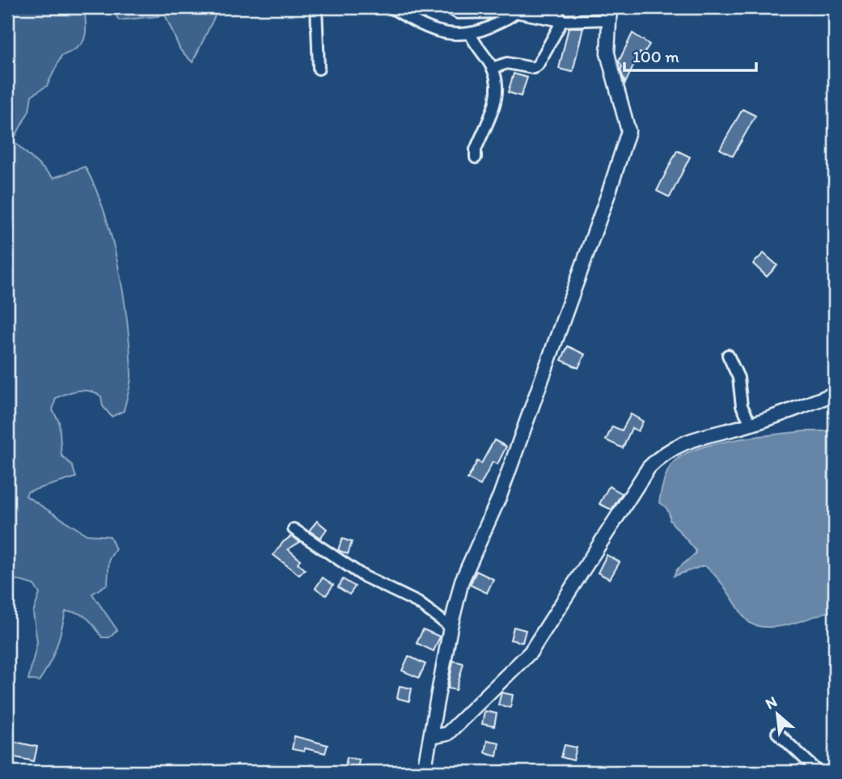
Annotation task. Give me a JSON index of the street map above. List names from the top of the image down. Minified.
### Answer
{"scale_bar":"100 m","north":"top left"}
